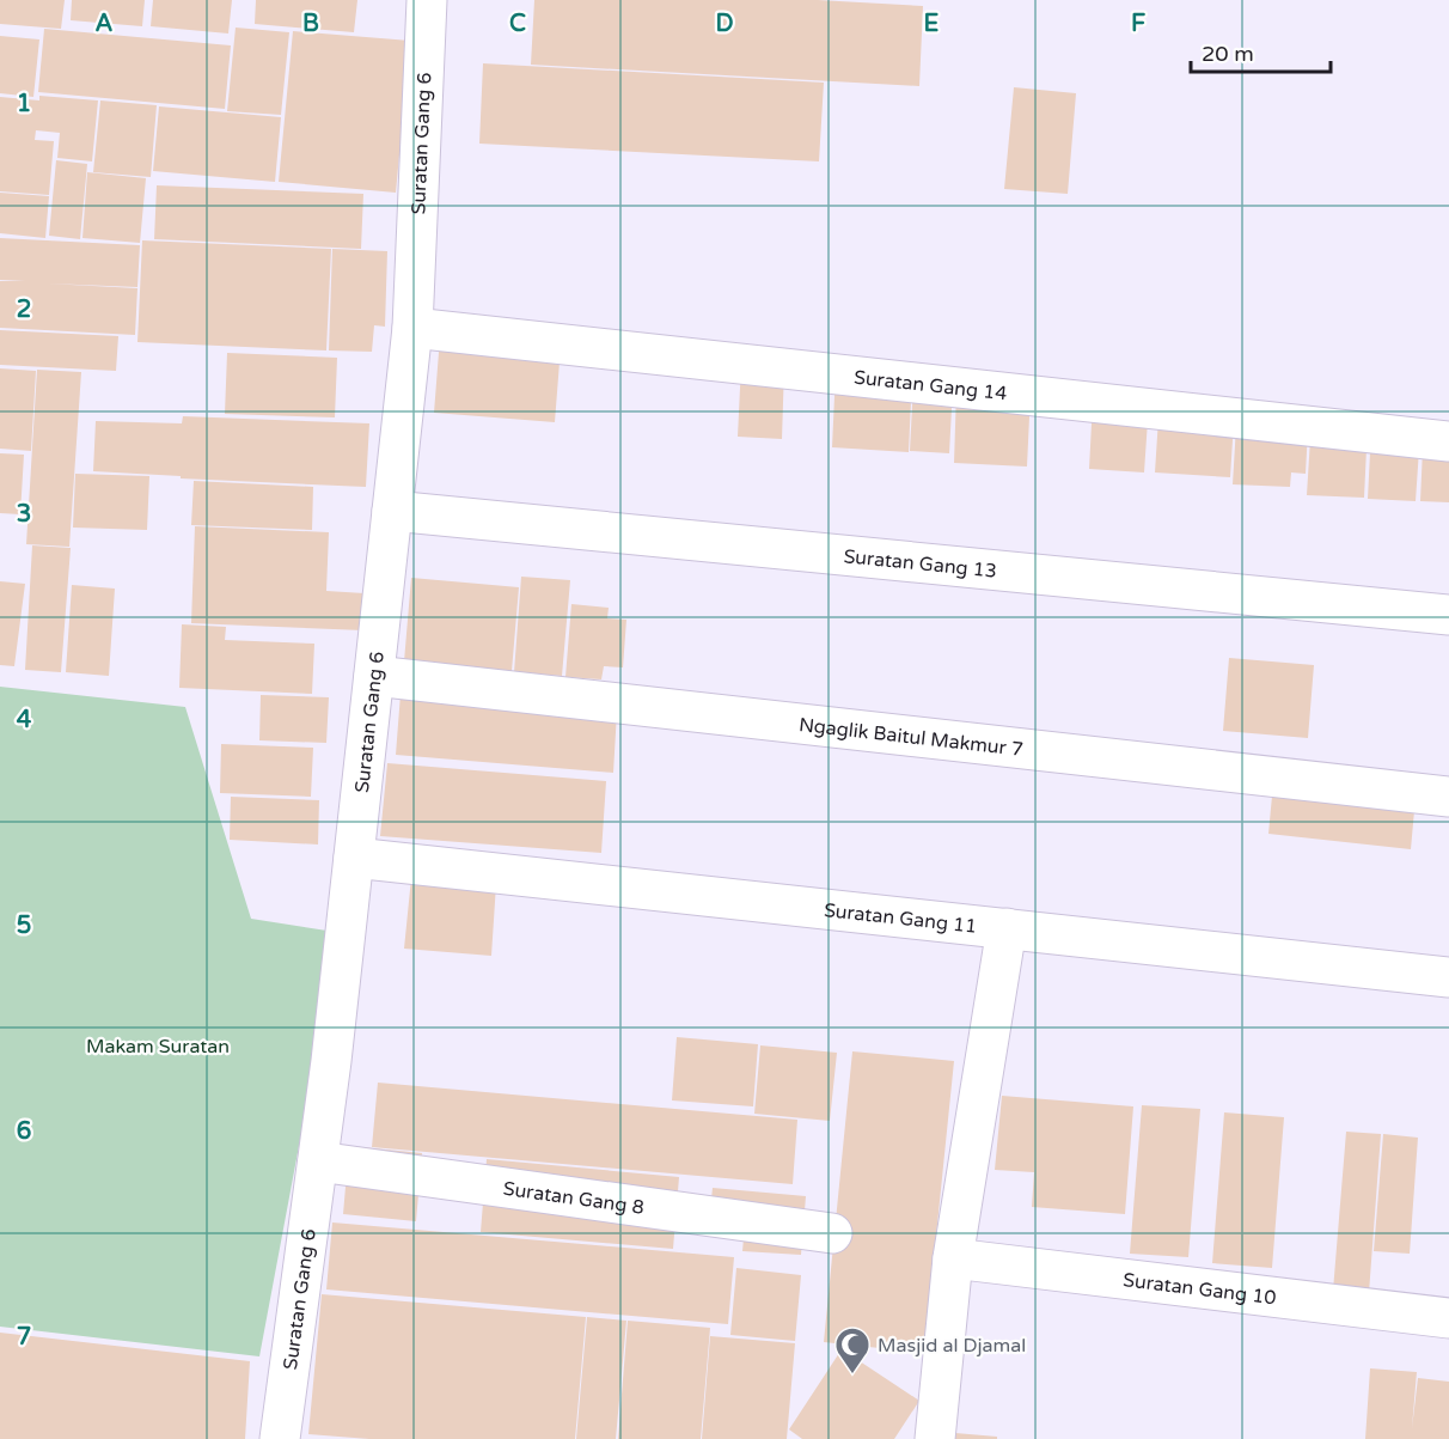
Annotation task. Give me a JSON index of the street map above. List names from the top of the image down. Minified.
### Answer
{"streets":{"street":["Suratan Gang 6","Suratan Gang 14","Suratan Gang 13","Ngaglik Baitul Makmur 7","Suratan Gang 11","Suratan Gang 8","Suratan Gang 10"]},"crossings":[["Suratan Gang 6","Suratan Gang 14"],["Suratan Gang 6","Suratan Gang 13"],["Suratan Gang 6","Ngaglik Baitul Makmur 7"],["Suratan Gang 6","Suratan Gang 11"],["Suratan Gang 6","Suratan Gang 8"]],"parks":["Makam Suratan"],"places":{"mosque":["Masjid al Djamal"]},"scale_bar":"20 m","grid":{"columns":["A","B","C","D","E","F"],"rows":["1","2","3","4","5","6","7"]}}
